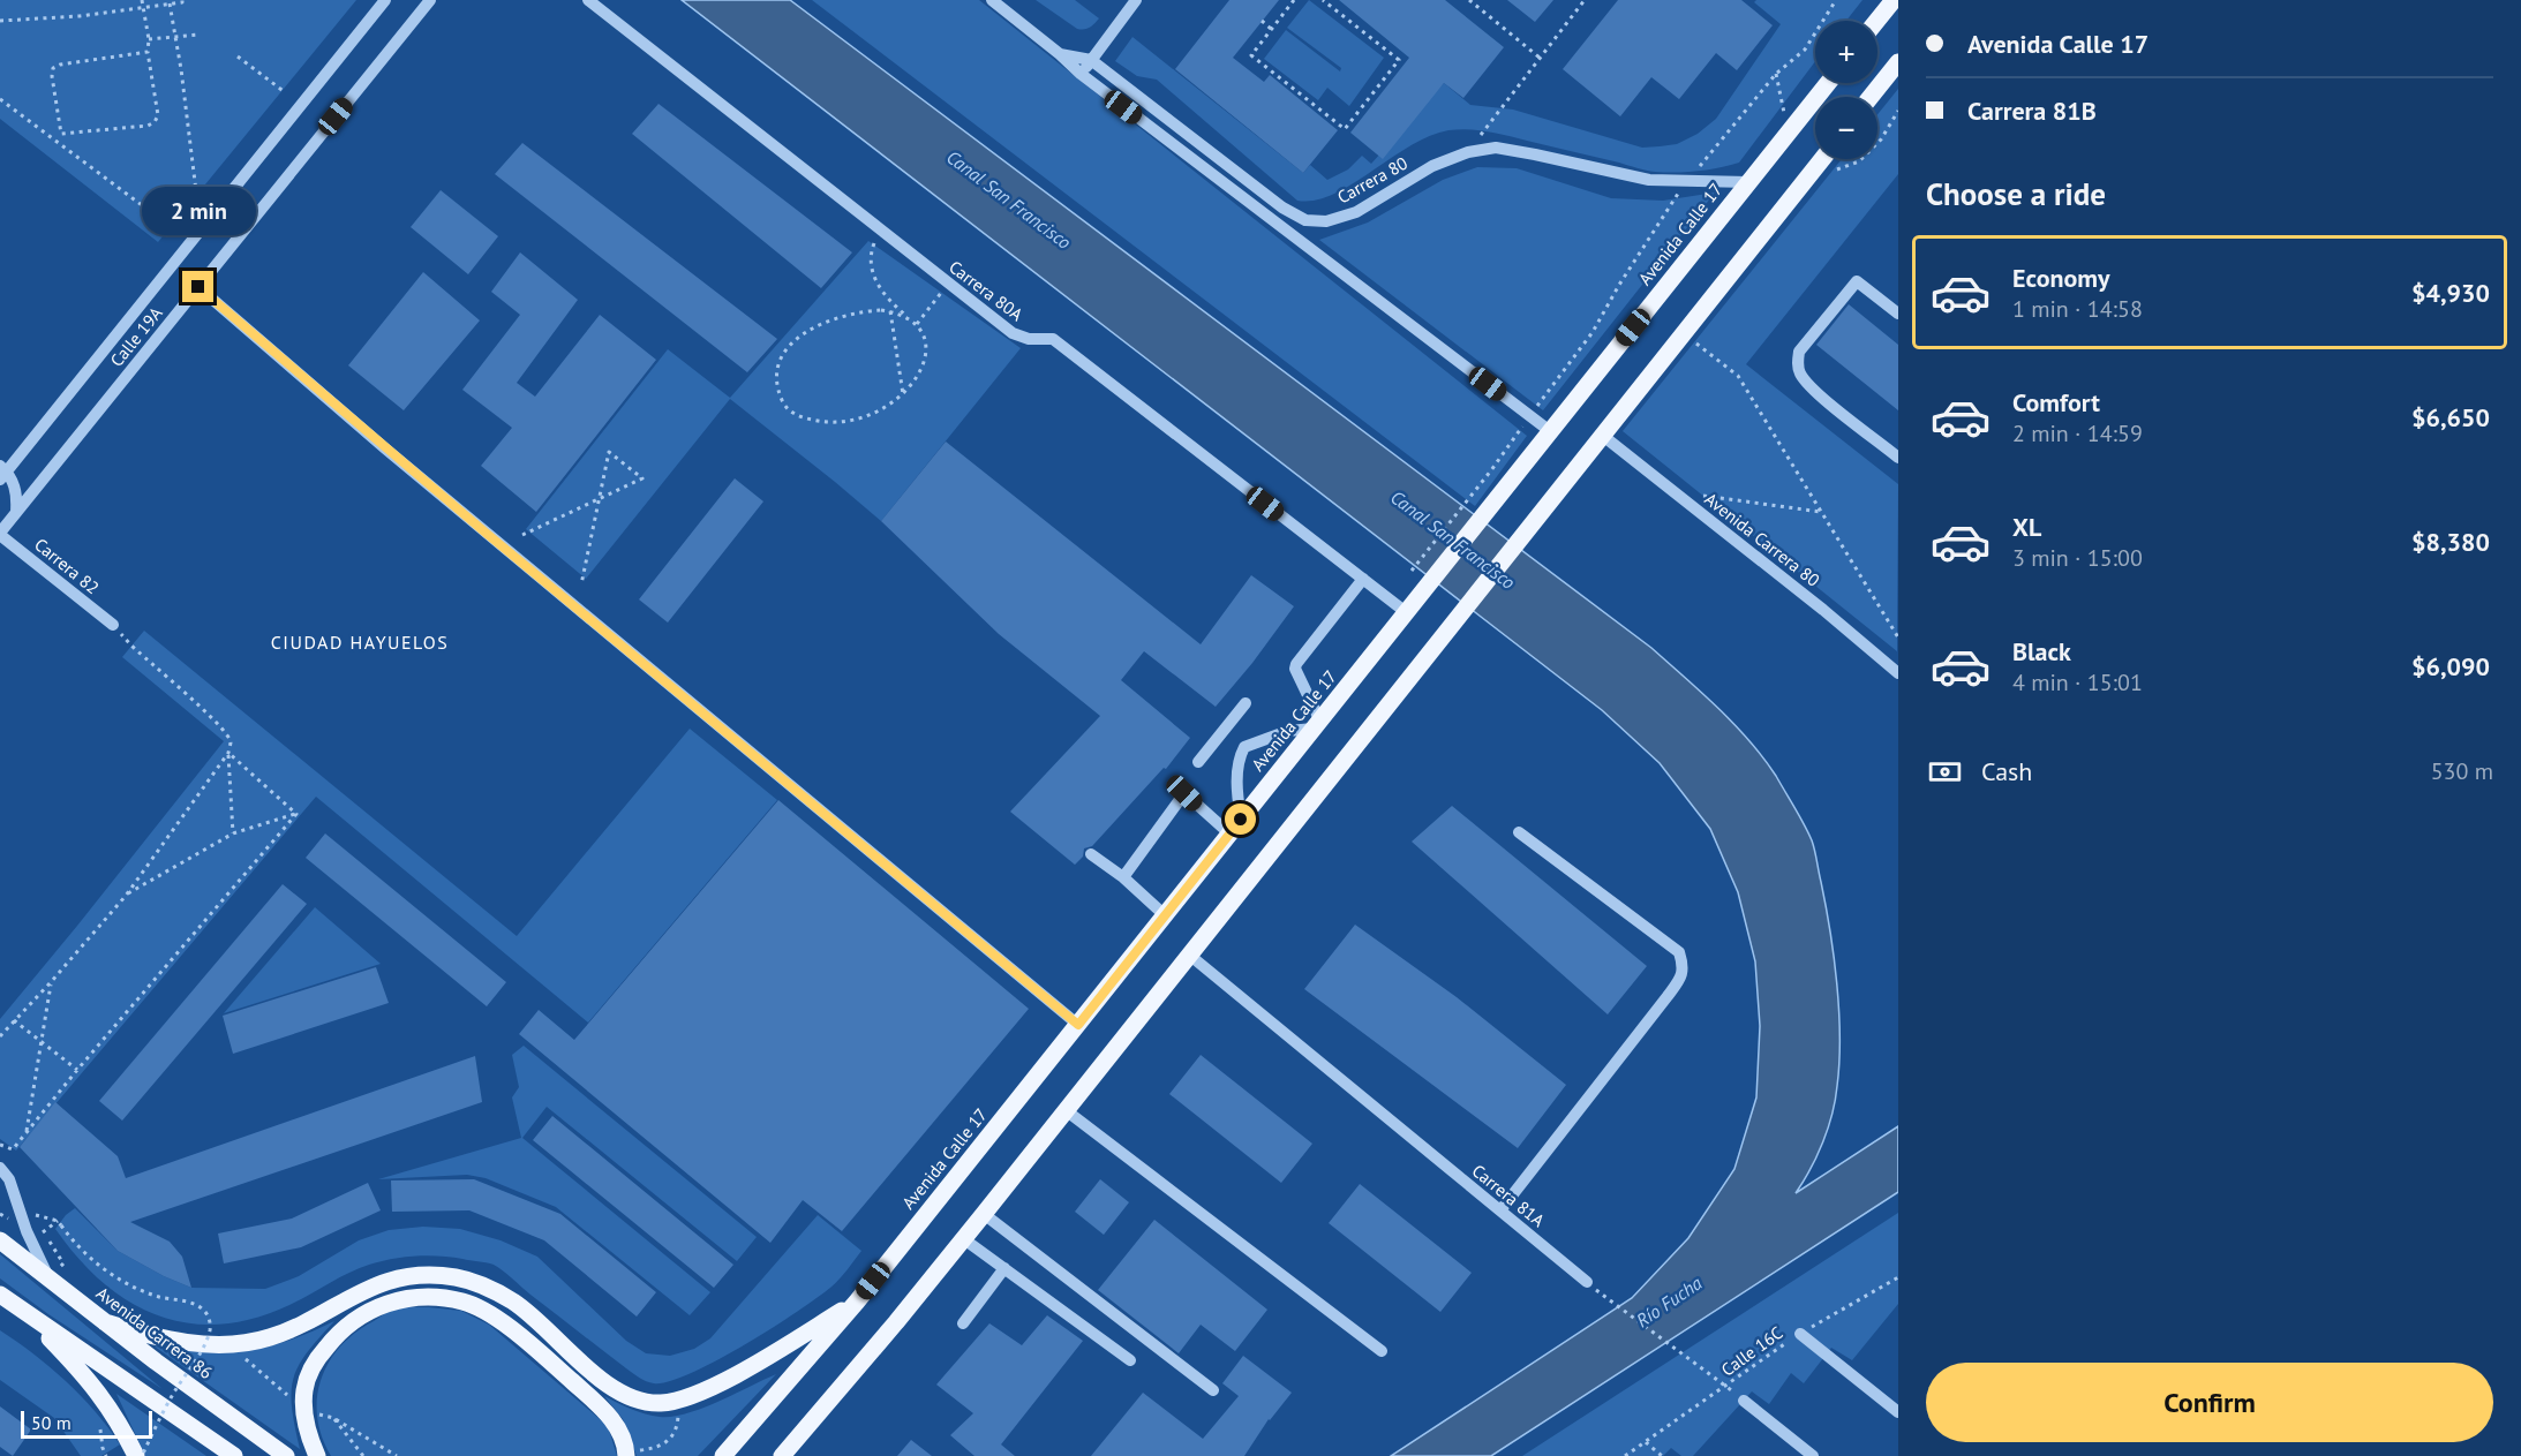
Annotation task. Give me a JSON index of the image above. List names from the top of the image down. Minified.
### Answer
{"streets":{"main road":["Avenida Calle 17","Avenida Carrera 86"],"street":["Carrera 80","Carrera 80A","Calle 19A","Avenida Carrera 80","Carrera 82","Carrera 81A"],"path":["Calle 16C"]},"crossings":[["Carrera 80","Avenida Calle 17"],["Avenida Calle 17","Carrera 80A"],["Calle 19A","Carrera 82"]],"districts":["CIUDAD HAYUELOS"],"water":["Canal San Francisco","Río Fucha"],"scale_bar":"50 m","page":{"banner":["Avenida Calle 17","Carrera 81B"],"map_buttons":["+","−"],"heading":"Choose a ride","bubble":"2 min","list":[{"name":"Economy","note":"1 min · 14:58","value":"$4,930"},{"name":"Comfort","note":"2 min · 14:59","value":"$6,650"},{"name":"XL","note":"3 min · 15:00","value":"$8,380"},{"name":"Black","note":"4 min · 15:01","value":"$6,090"}],"pay":["Cash","530 m"],"buttons":"Confirm","scale":"50 m"}}
